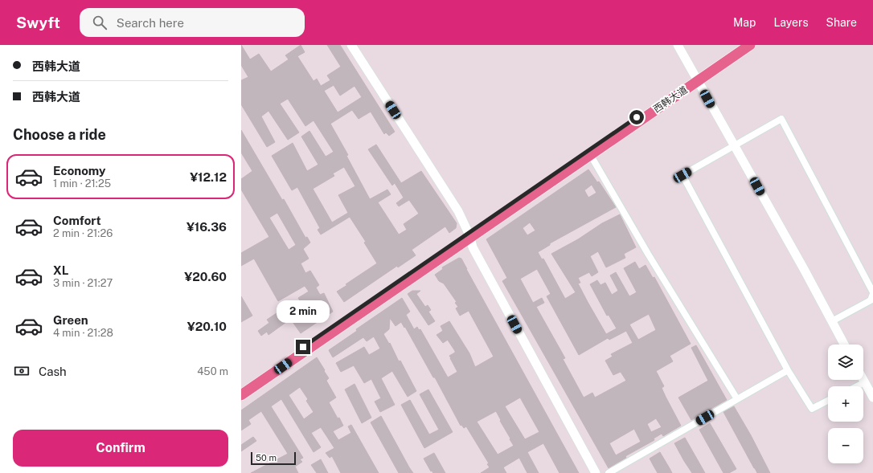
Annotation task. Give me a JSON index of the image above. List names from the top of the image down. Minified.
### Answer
{"streets":{"main road":["西韩大道"]},"scale_bar":"50 m","page":{"header":"Swyft","search":"Search here","nav":["Map","Layers","Share"],"banner":["西韩大道","西韩大道"],"heading":"Choose a ride","list":[{"name":"Economy","note":"1 min · 21:25","value":"¥12.12"},{"name":"Comfort","note":"2 min · 21:26","value":"¥16.36"},{"name":"XL","note":"3 min · 21:27","value":"¥20.60"},{"name":"Green","note":"4 min · 21:28","value":"¥20.10"}],"bubble":"2 min","map_buttons":["+","−"],"pay":["Cash","450 m"],"buttons":"Confirm","scale":"50 m"}}
